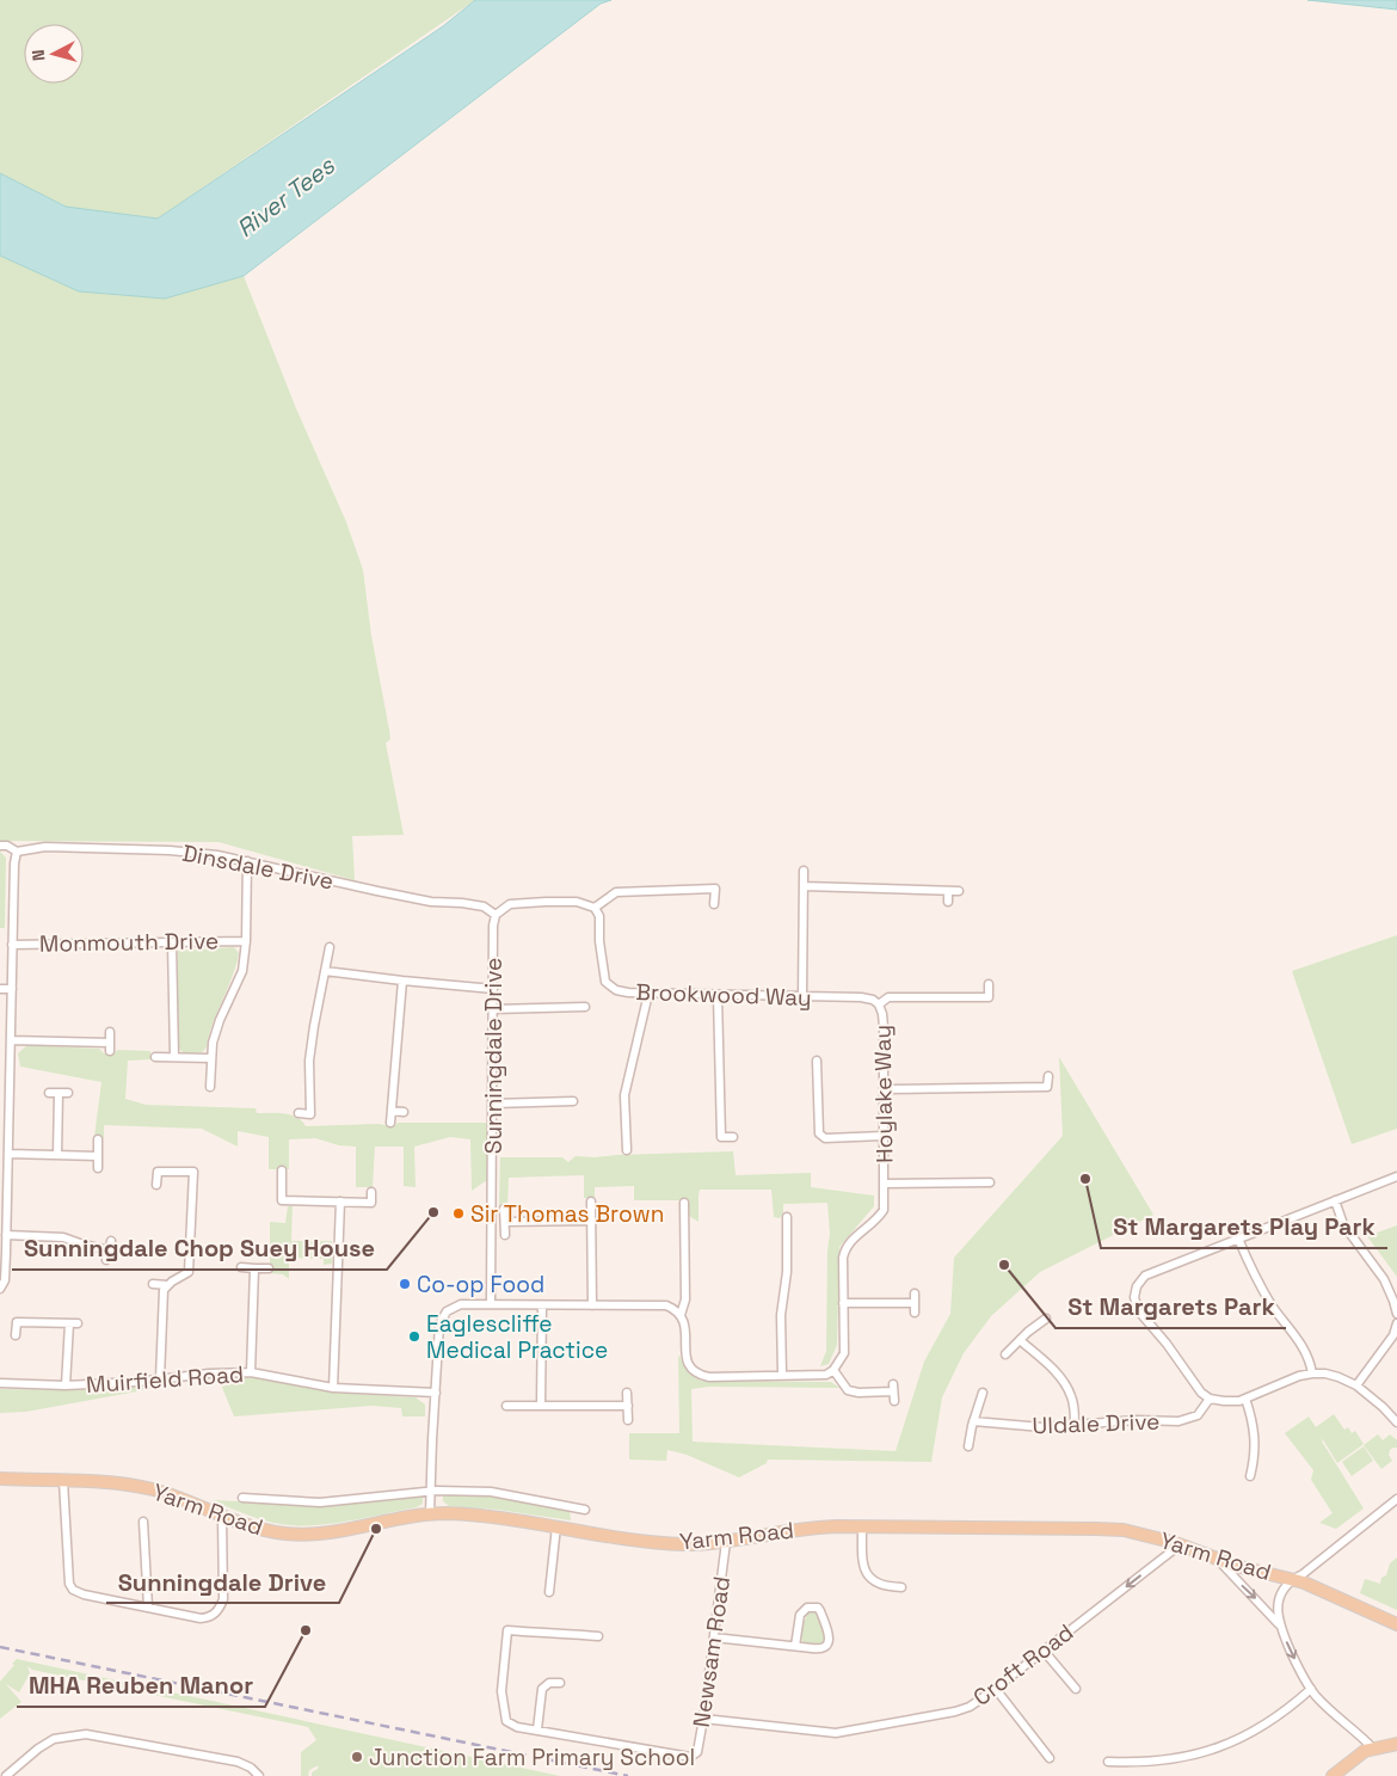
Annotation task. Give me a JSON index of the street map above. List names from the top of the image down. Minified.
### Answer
{"streets":{"main road":["Yarm Road"],"street":["Dinsdale Drive","Monmouth Drive","Brookwood Way","Sunningdale Drive","Hoylake Way","Muirfield Road","Uldale Drive","Newsam Road","Croft Road"]},"crossings":[["Dinsdale Drive","Sunningdale Drive"],["Brookwood Way","Hoylake Way"],["Yarm Road","Newsam Road"],["Yarm Road","Croft Road"],["Newsam Road","Croft Road"]],"water":["River Tees"],"places":["St Margarets Play Park","Sunningdale Chop Suey House","Sir Thomas Brown","St Margarets Park","Co-op Food","Eaglescliffe Medical Practice","Sunningdale Drive","MHA Reuben Manor","Junction Farm Primary School"],"north":"left"}
